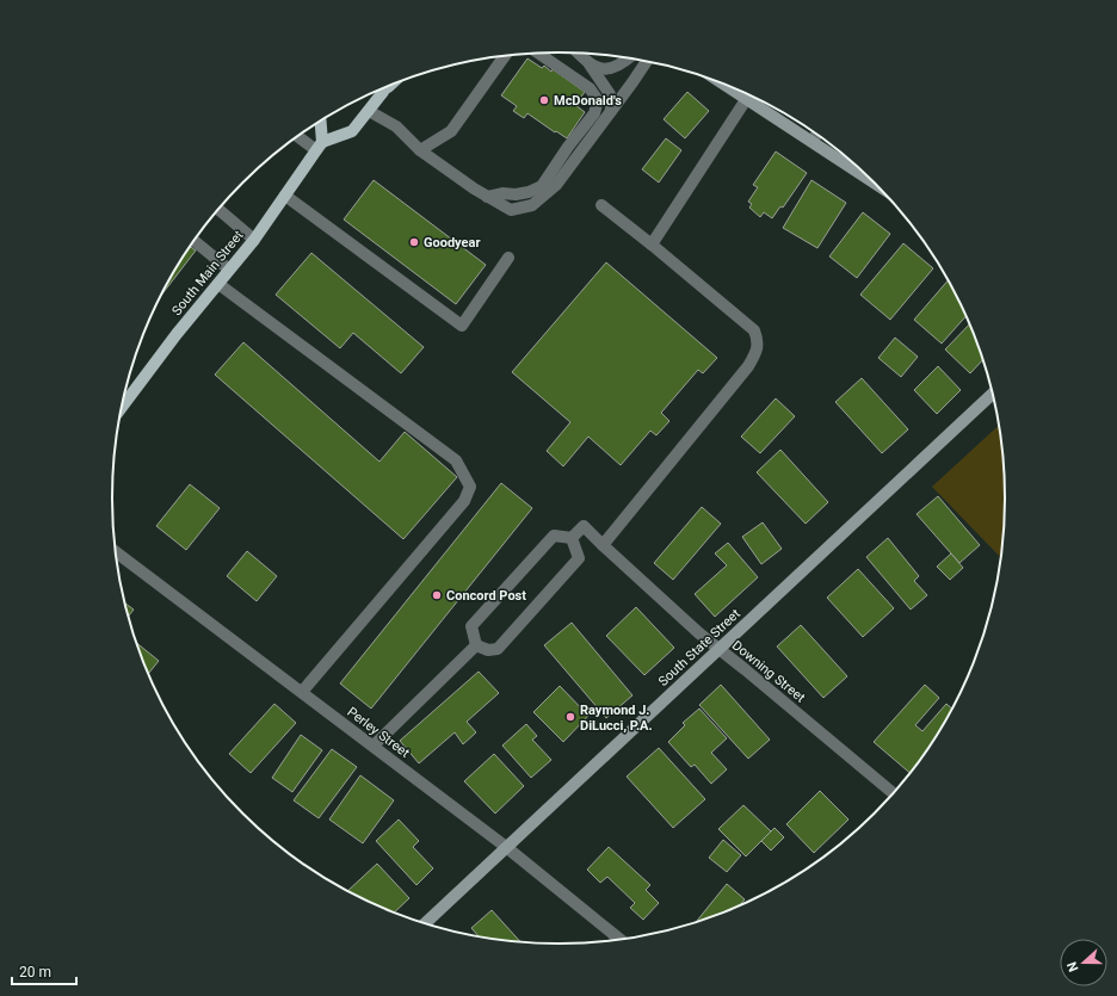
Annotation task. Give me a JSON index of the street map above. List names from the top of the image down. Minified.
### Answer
{"streets":{"main road":["South Main Street"],"street":["South State Street","Downing Street","Perley Street"]},"crossings":[["South State Street","Downing Street"],["South State Street","Perley Street"]],"places":["McDonald's","Goodyear","Concord Post","Raymond J. DiLucci, P.A."],"scale_bar":"20 m","north":"left"}
